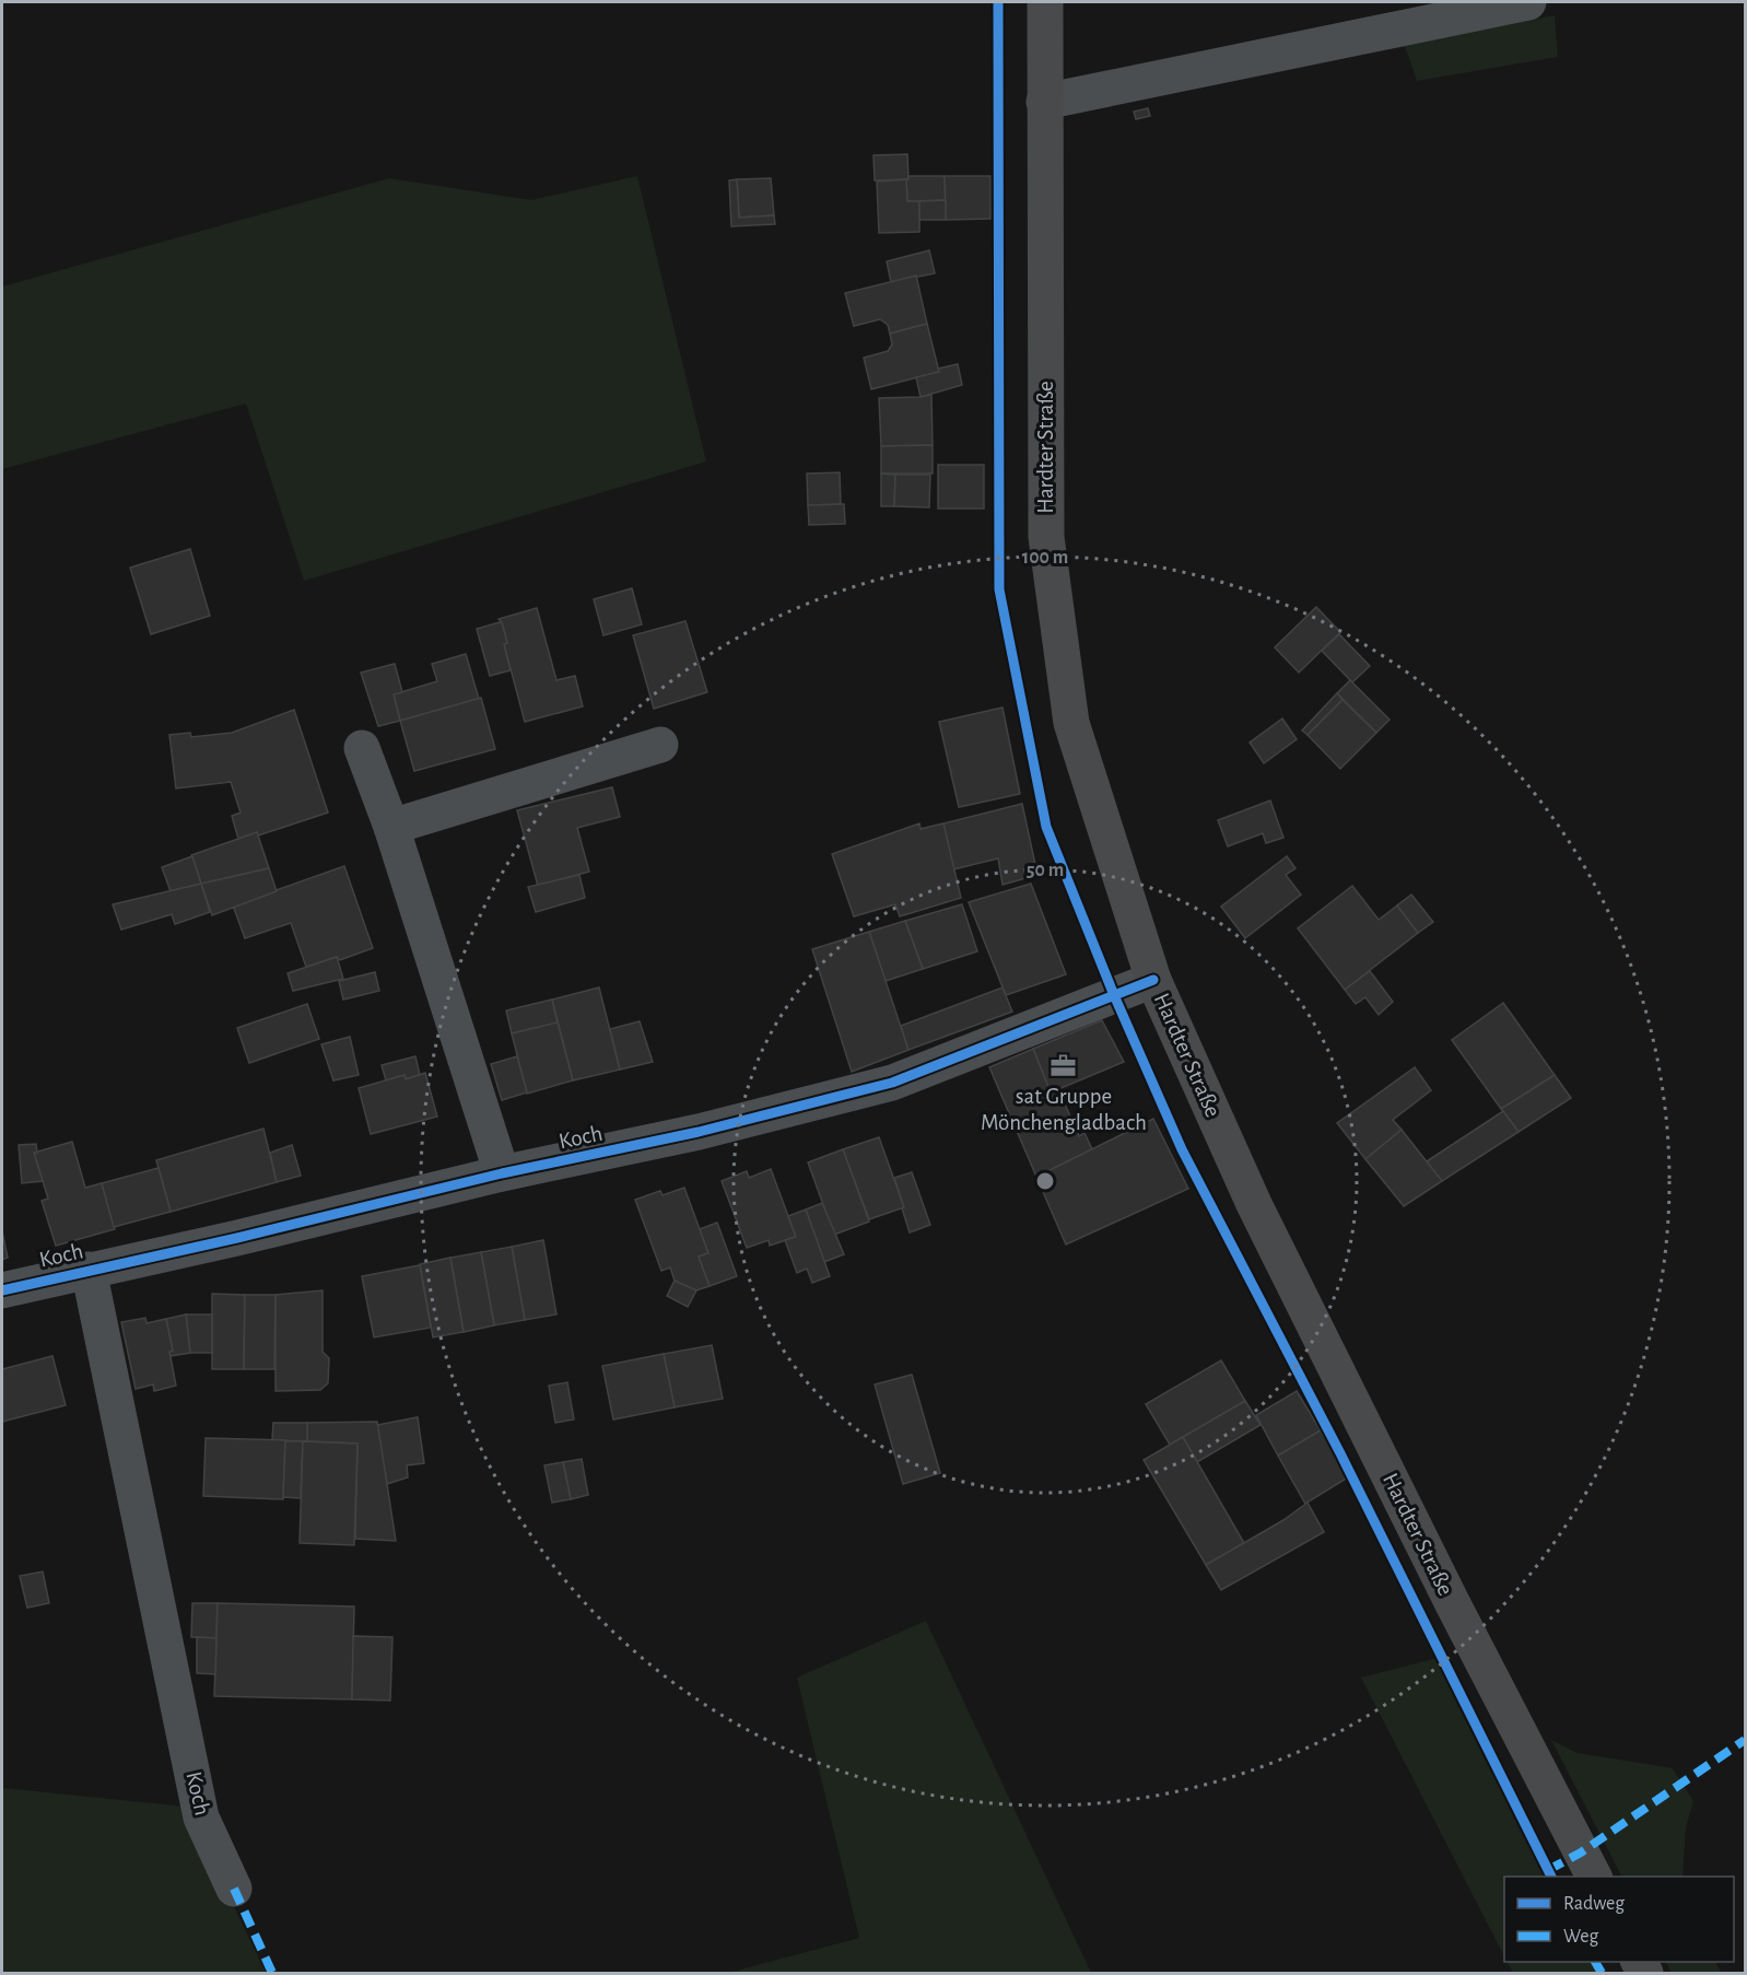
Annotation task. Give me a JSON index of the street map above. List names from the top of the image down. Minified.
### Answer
{"streets":{"main road":["Hardter Straße"],"street":["Koch"]},"crossings":[["Hardter Straße","Koch"]],"places":{"office":["sat Gruppe Mönchengladbach"]},"legend":["Radweg","Weg"],"rings":["100 m","50 m"]}
